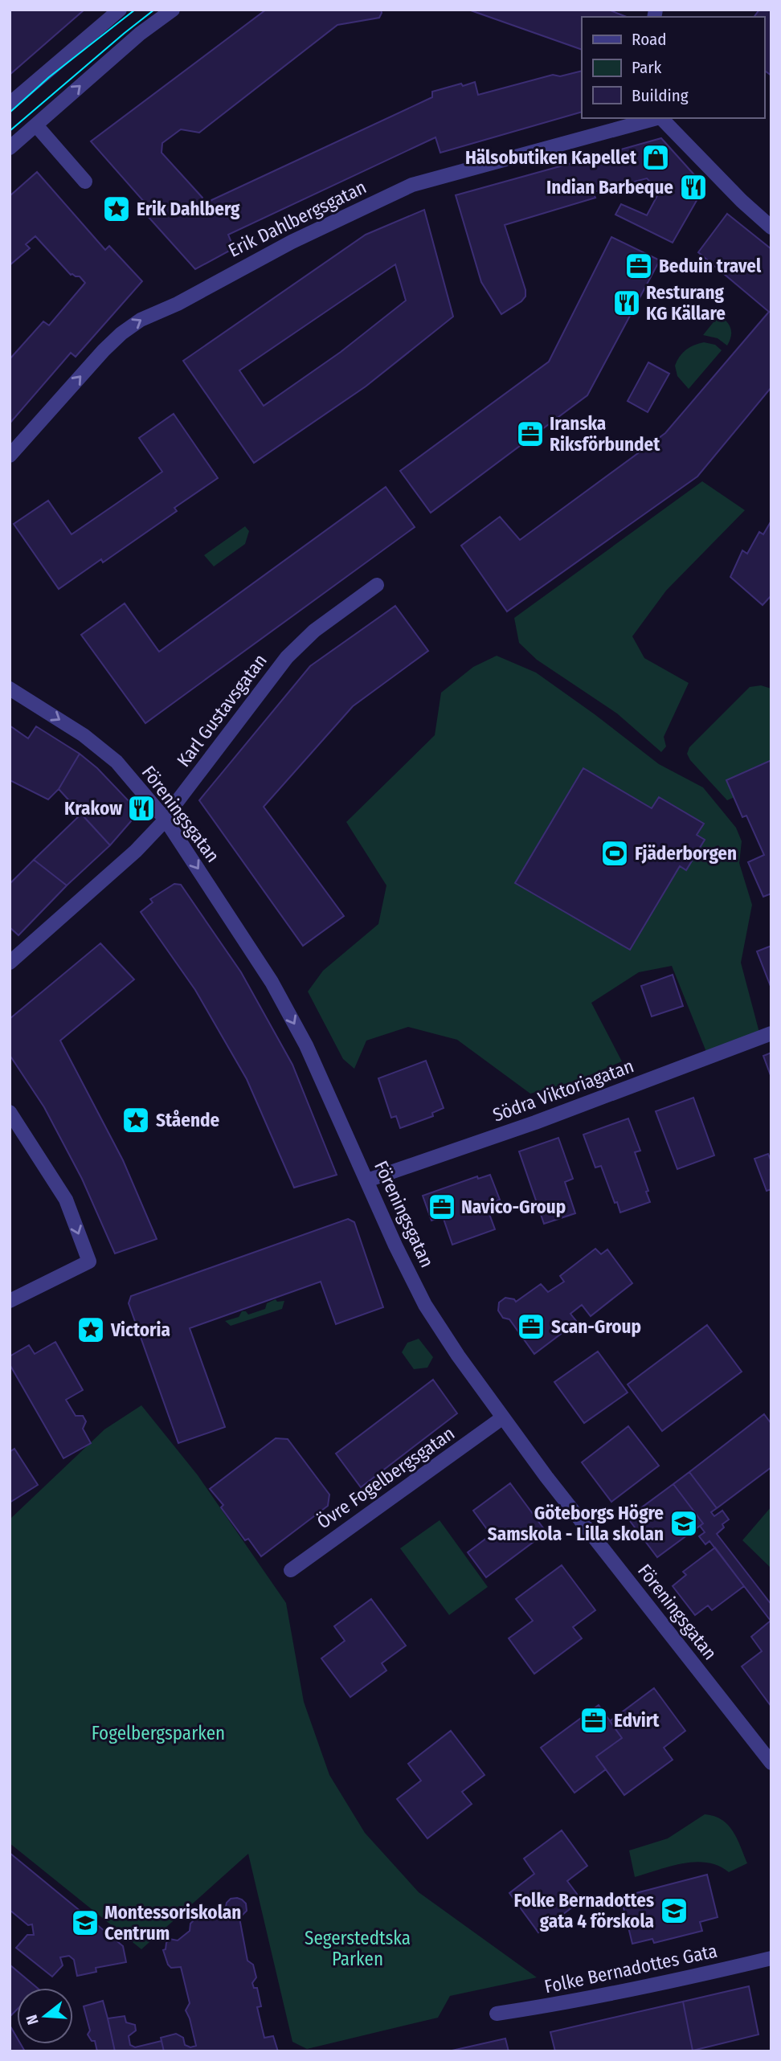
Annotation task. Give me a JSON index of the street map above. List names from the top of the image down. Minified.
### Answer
{"streets":{"street":["Erik Dahlbergsgatan","Karl Gustavsgatan","Föreningsgatan","Södra Viktoriagatan","Övre Fogelbergsgatan","Folke Bernadottes Gata"]},"crossings":[["Karl Gustavsgatan","Föreningsgatan"],["Föreningsgatan","Södra Viktoriagatan"],["Föreningsgatan","Övre Fogelbergsgatan"]],"one_way":["Erik Dahlbergsgatan","Föreningsgatan"],"parks":["Fogelbergsparken","Segerstedtska Parken"],"places":{"shop":["Hälsobutiken Kapellet"],"restaurant":["Indian Barbeque","Resturang KG Källare","Krakow"],"place":["Erik Dahlberg","Stående","Victoria"],"office":["Beduin travel","Iranska Riksförbundet","Navico-Group","Scan-Group","Edvirt"],"sports":["Fjäderborgen"],"school or university":["Göteborgs Högre Samskola - Lilla skolan","Folke Bernadottes gata 4 förskola","Montessoriskolan Centrum"]},"legend":["Road","Park","Building"],"north":"left"}
